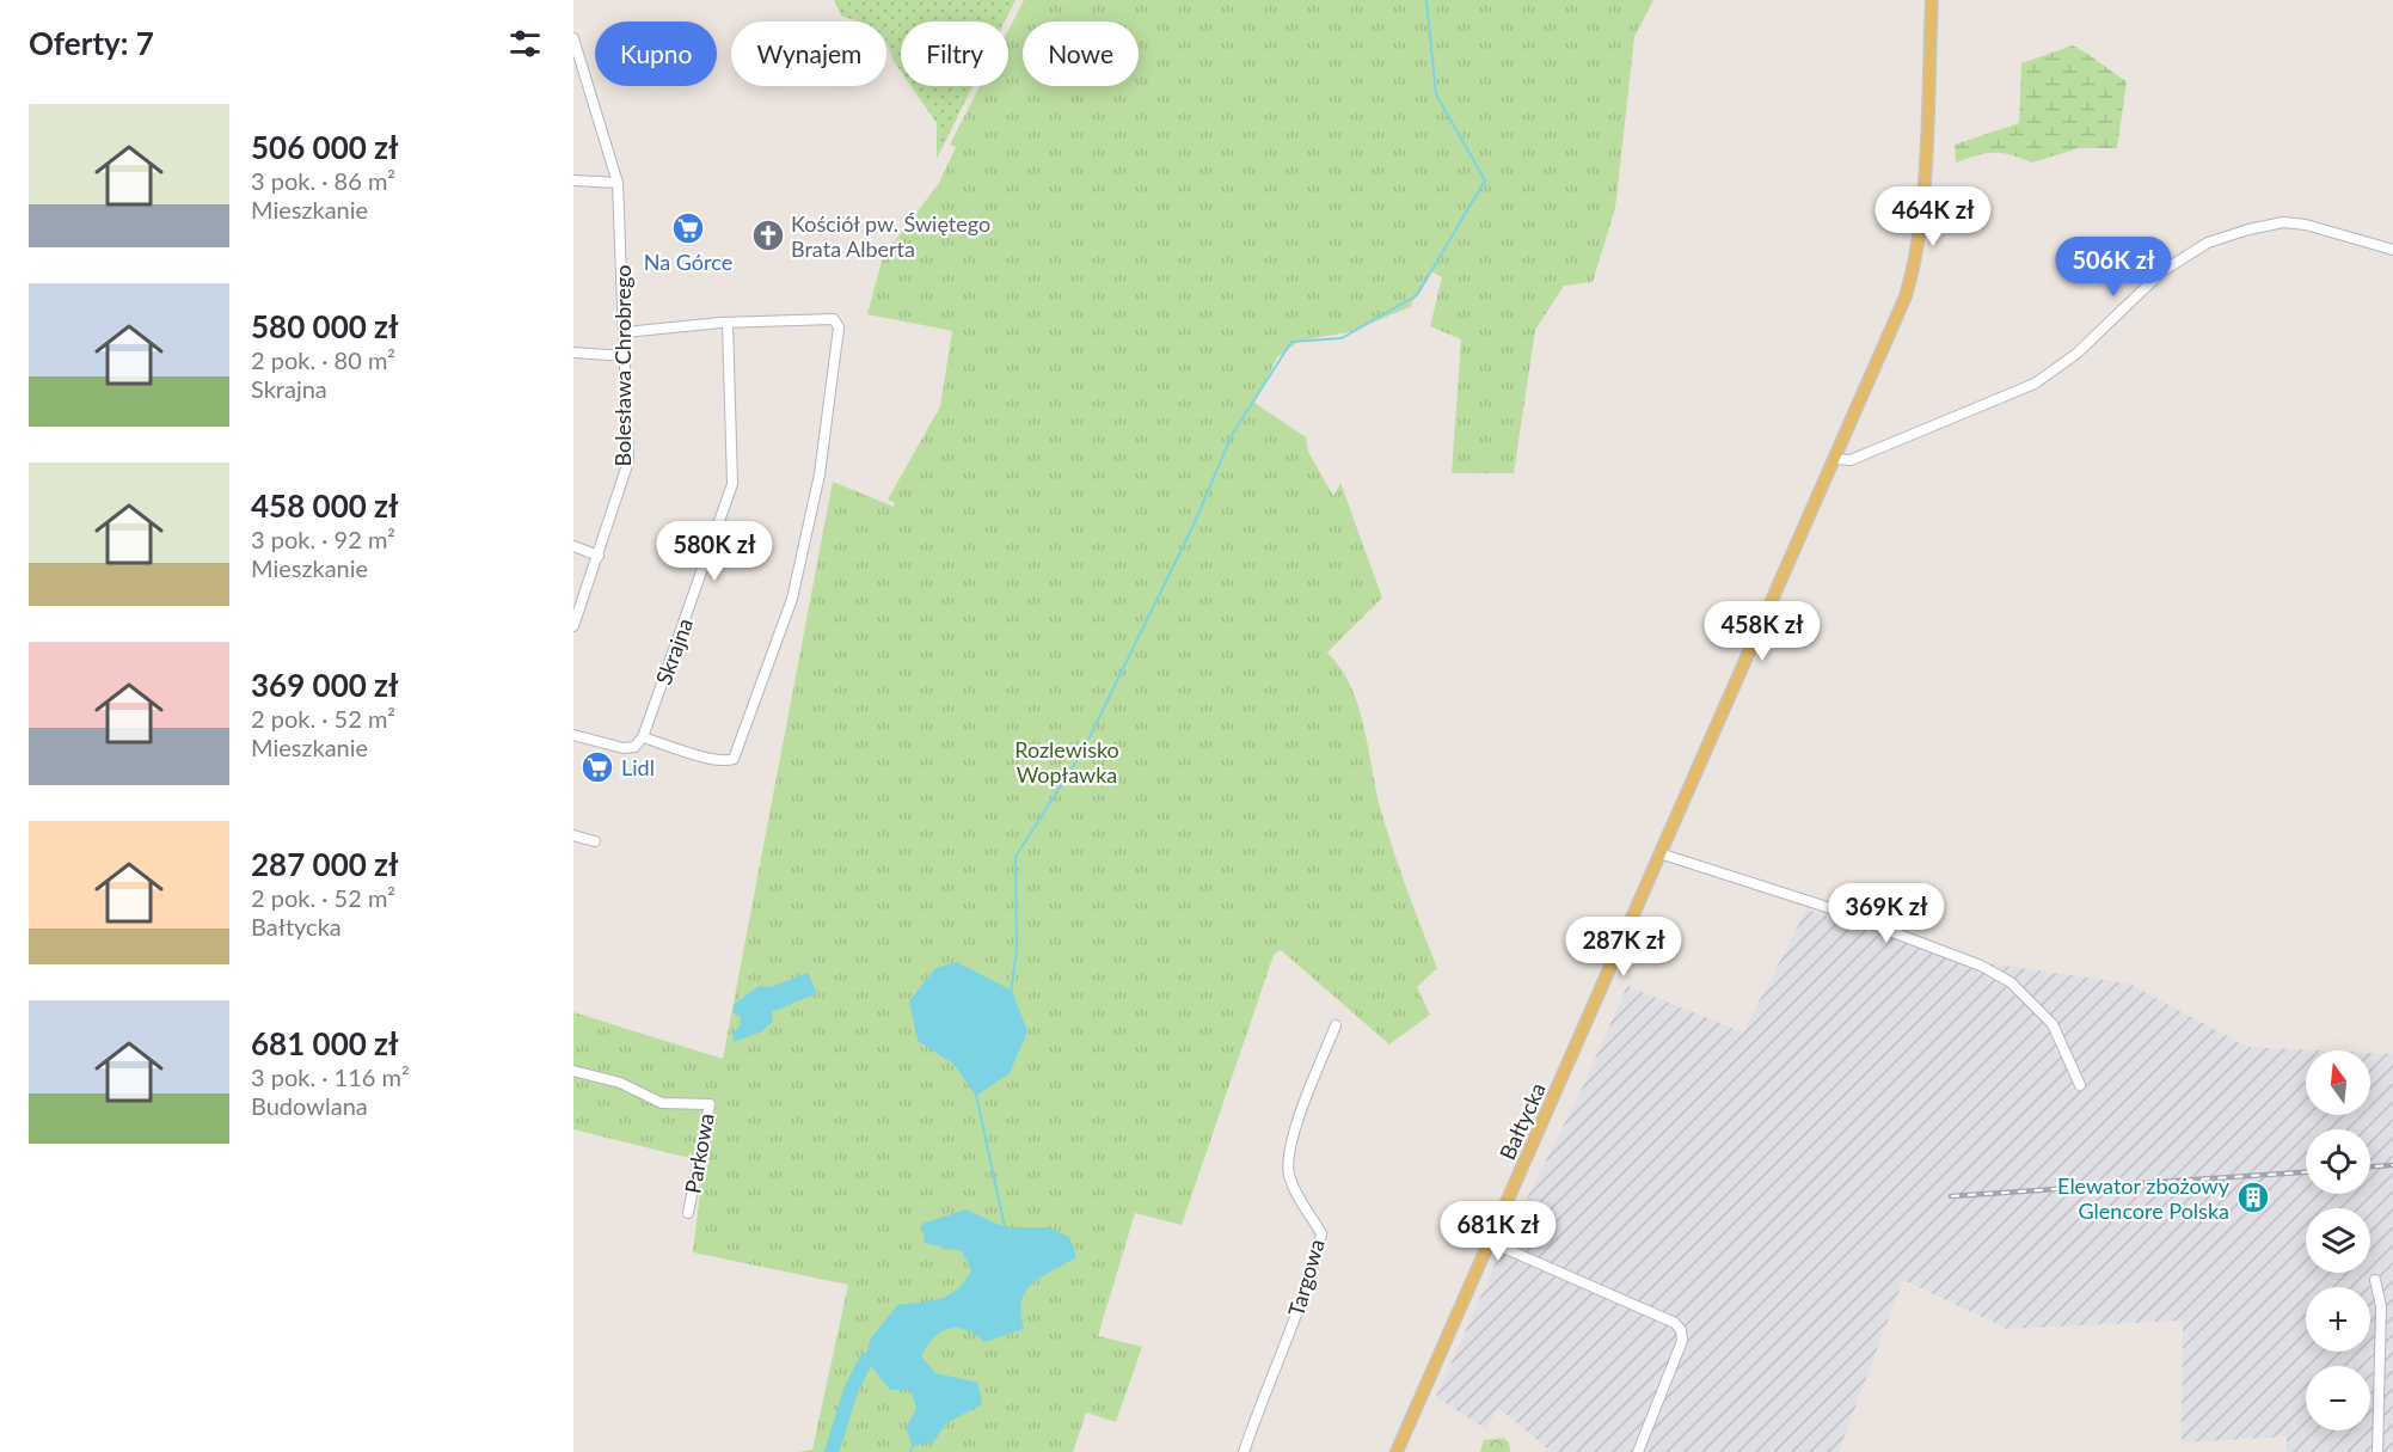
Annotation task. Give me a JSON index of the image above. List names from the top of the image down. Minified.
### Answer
{"streets":{"main road":["Bałtycka"],"street":["Bolesława Chrobrego","Skrajna","Parkowa","Targowa"]},"parks":["Rozlewisko Wopławka"],"places":{"supermarket":["Na Górce","Lidl"],"church":["Kościół pw. Świętego Brata Alberta"],"building":["Elewator zbożowy Glencore Polska"]},"north":"top","page":{"heading":"Oferty: 7","chip":["Kupno","Wynajem","Filtry","Nowe"],"list":[{"name":"506 000 zł","note":"3 pok. · 86 m² · Mieszkanie"},{"name":"580 000 zł","note":"2 pok. · 80 m² · Skrajna"},{"name":"458 000 zł","note":"3 pok. · 92 m² · Mieszkanie"},{"name":"369 000 zł","note":"2 pok. · 52 m² · Mieszkanie"},{"name":"287 000 zł","note":"2 pok. · 52 m² · Bałtycka"},{"name":"681 000 zł","note":"3 pok. · 116 m² · Budowlana"}],"price":["464K zł","506K zł","580K zł","458K zł","369K zł","287K zł","681K zł"],"map_buttons":["+","−"]}}
